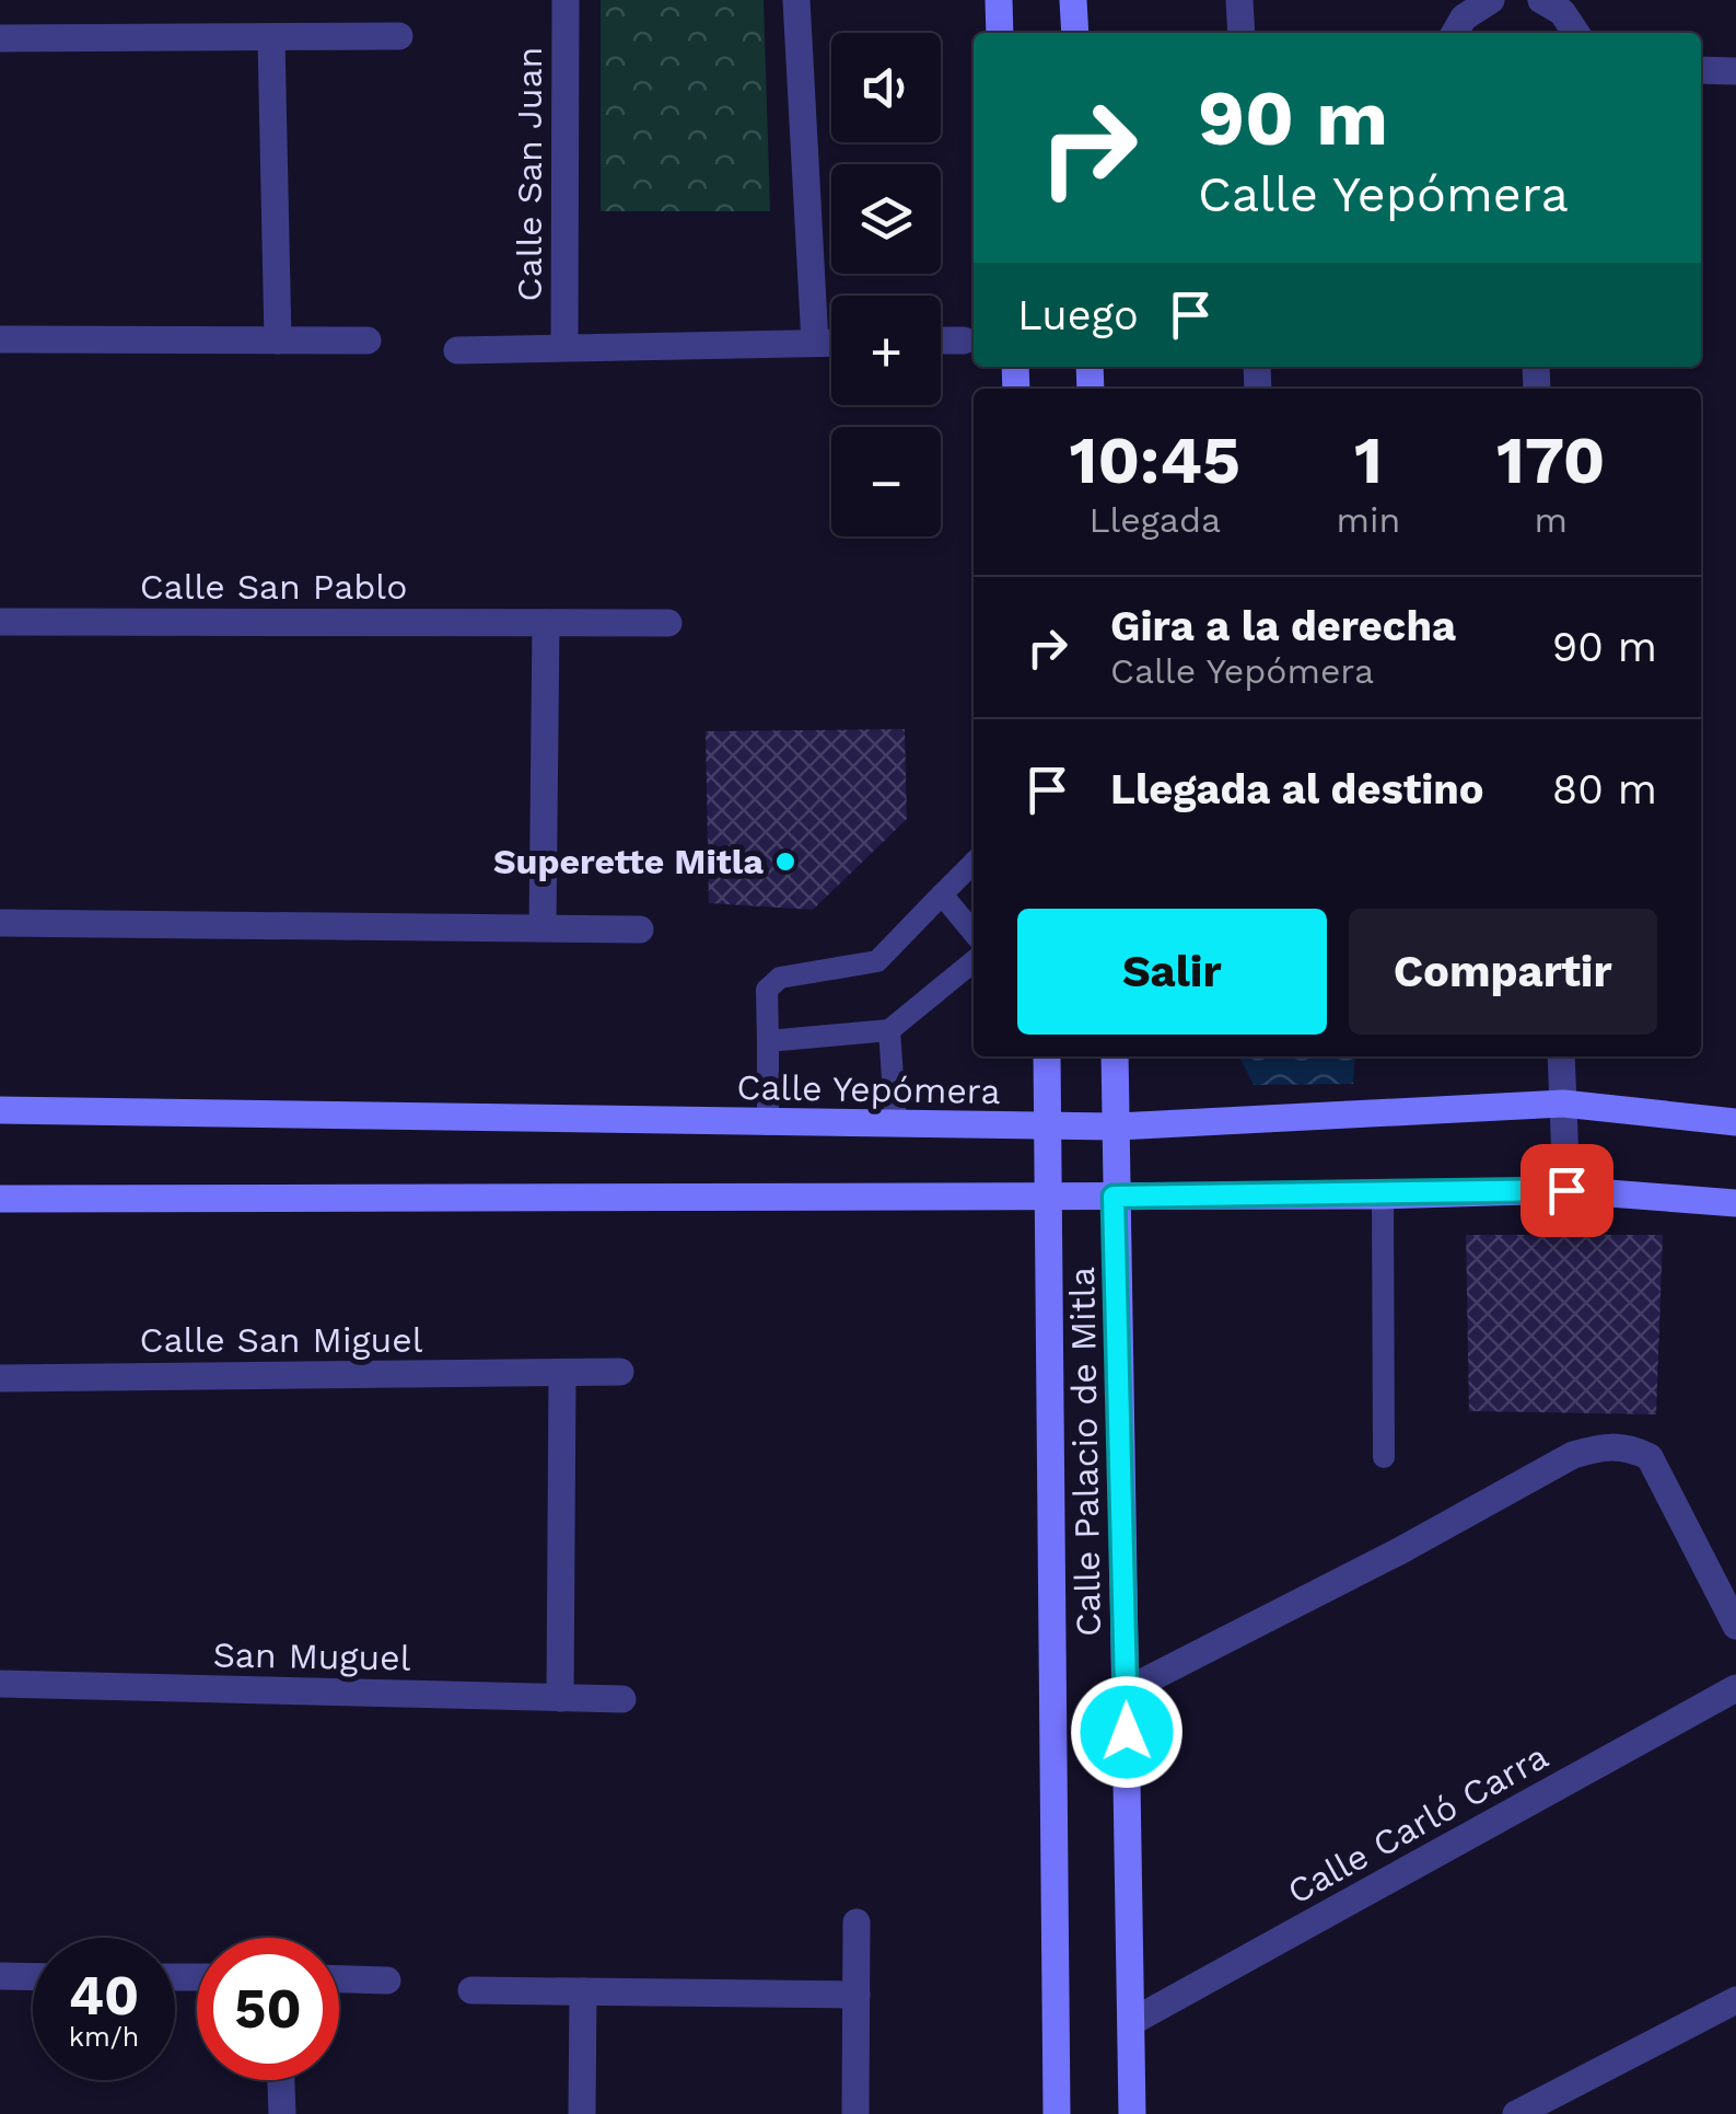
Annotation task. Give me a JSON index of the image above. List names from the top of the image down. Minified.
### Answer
{"streets":{"main road":["Calle Yepómera","Calle Palacio de Mitla"],"street":["Calle San Juan","Calle San Pablo","Calle San Miguel","San Muguel","Calle Carló Carra"]},"crossings":[["Calle Yepómera","Calle Palacio de Mitla"],["Calle Palacio de Mitla","Calle Carló Carra"]],"places":["Superette Mitla"],"page":{"map_buttons":["+","−"],"turn":["90 m","Calle Yepómera"],"then":"Luego","eta":["10:45","Llegada","1","min","170","m"],"list":[{"name":"Gira a la derecha","note":"Calle Yepómera","value":"90 m"},{"name":"Llegada al destino","value":"80 m"}],"buttons":["Salir","Compartir"],"speed":"40 km/h","limit":"50"}}
